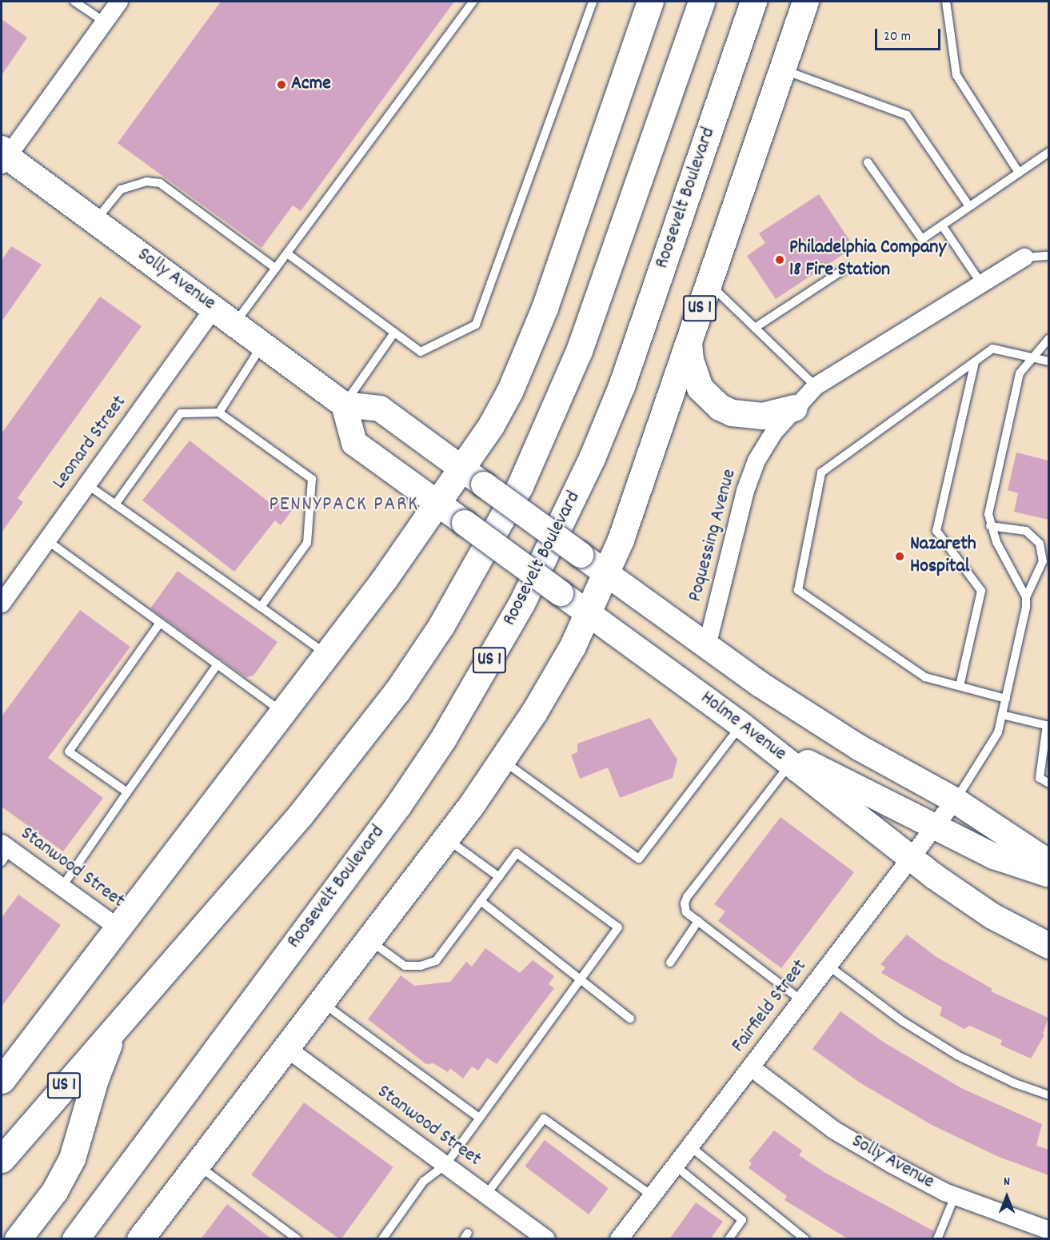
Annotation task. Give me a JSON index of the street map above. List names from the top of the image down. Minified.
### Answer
{"streets":{"highway":["Roosevelt Boulevard","US 1"],"main road":["Solly Avenue","Holme Avenue"],"street":["Leonard Street","Poquessing Avenue","Stanwood Street","Fairfield Street"]},"crossings":[["Solly Avenue","Leonard Street"],["Solly Avenue","Fairfield Street"],["US 1","Holme Avenue"],["US 1","Stanwood Street"],["Holme Avenue","Fairfield Street"]],"districts":["PENNYPACK PARK"],"places":["Acme","Philadelphia Company 18 Fire Station","Nazareth Hospital"],"scale_bar":"20 m","north":"top"}
